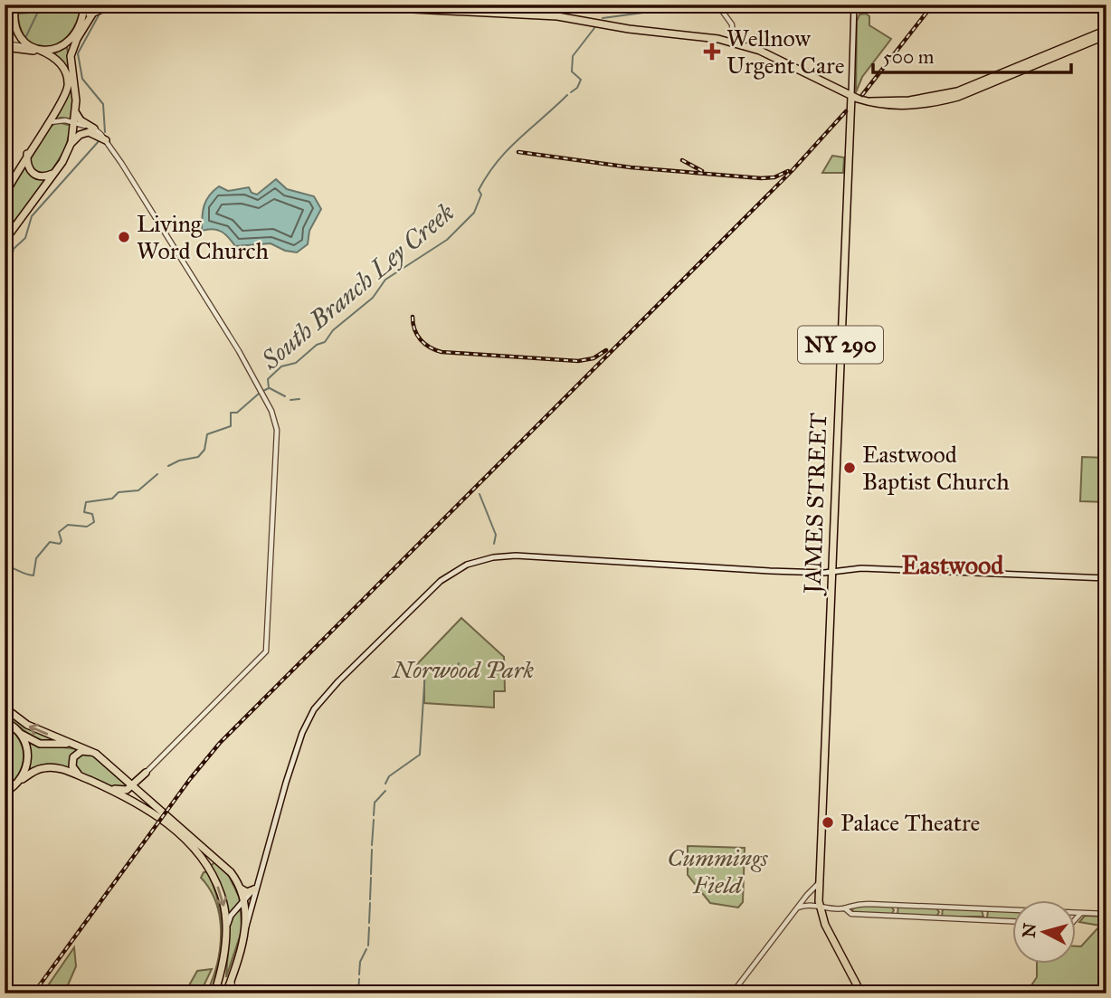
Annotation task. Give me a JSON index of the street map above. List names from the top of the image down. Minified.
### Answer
{"streets":{"main road":["NY 290","JAMES STREET"]},"districts":["Eastwood"],"water":["South Branch Ley Creek"],"parks":["Norwood Park","Cummings Field"],"places":{"health":["Wellnow Urgent Care"],"other":["Living Word Church","Eastwood Baptist Church","Palace Theatre"]},"scale_bar":"500 m","north":"left"}
